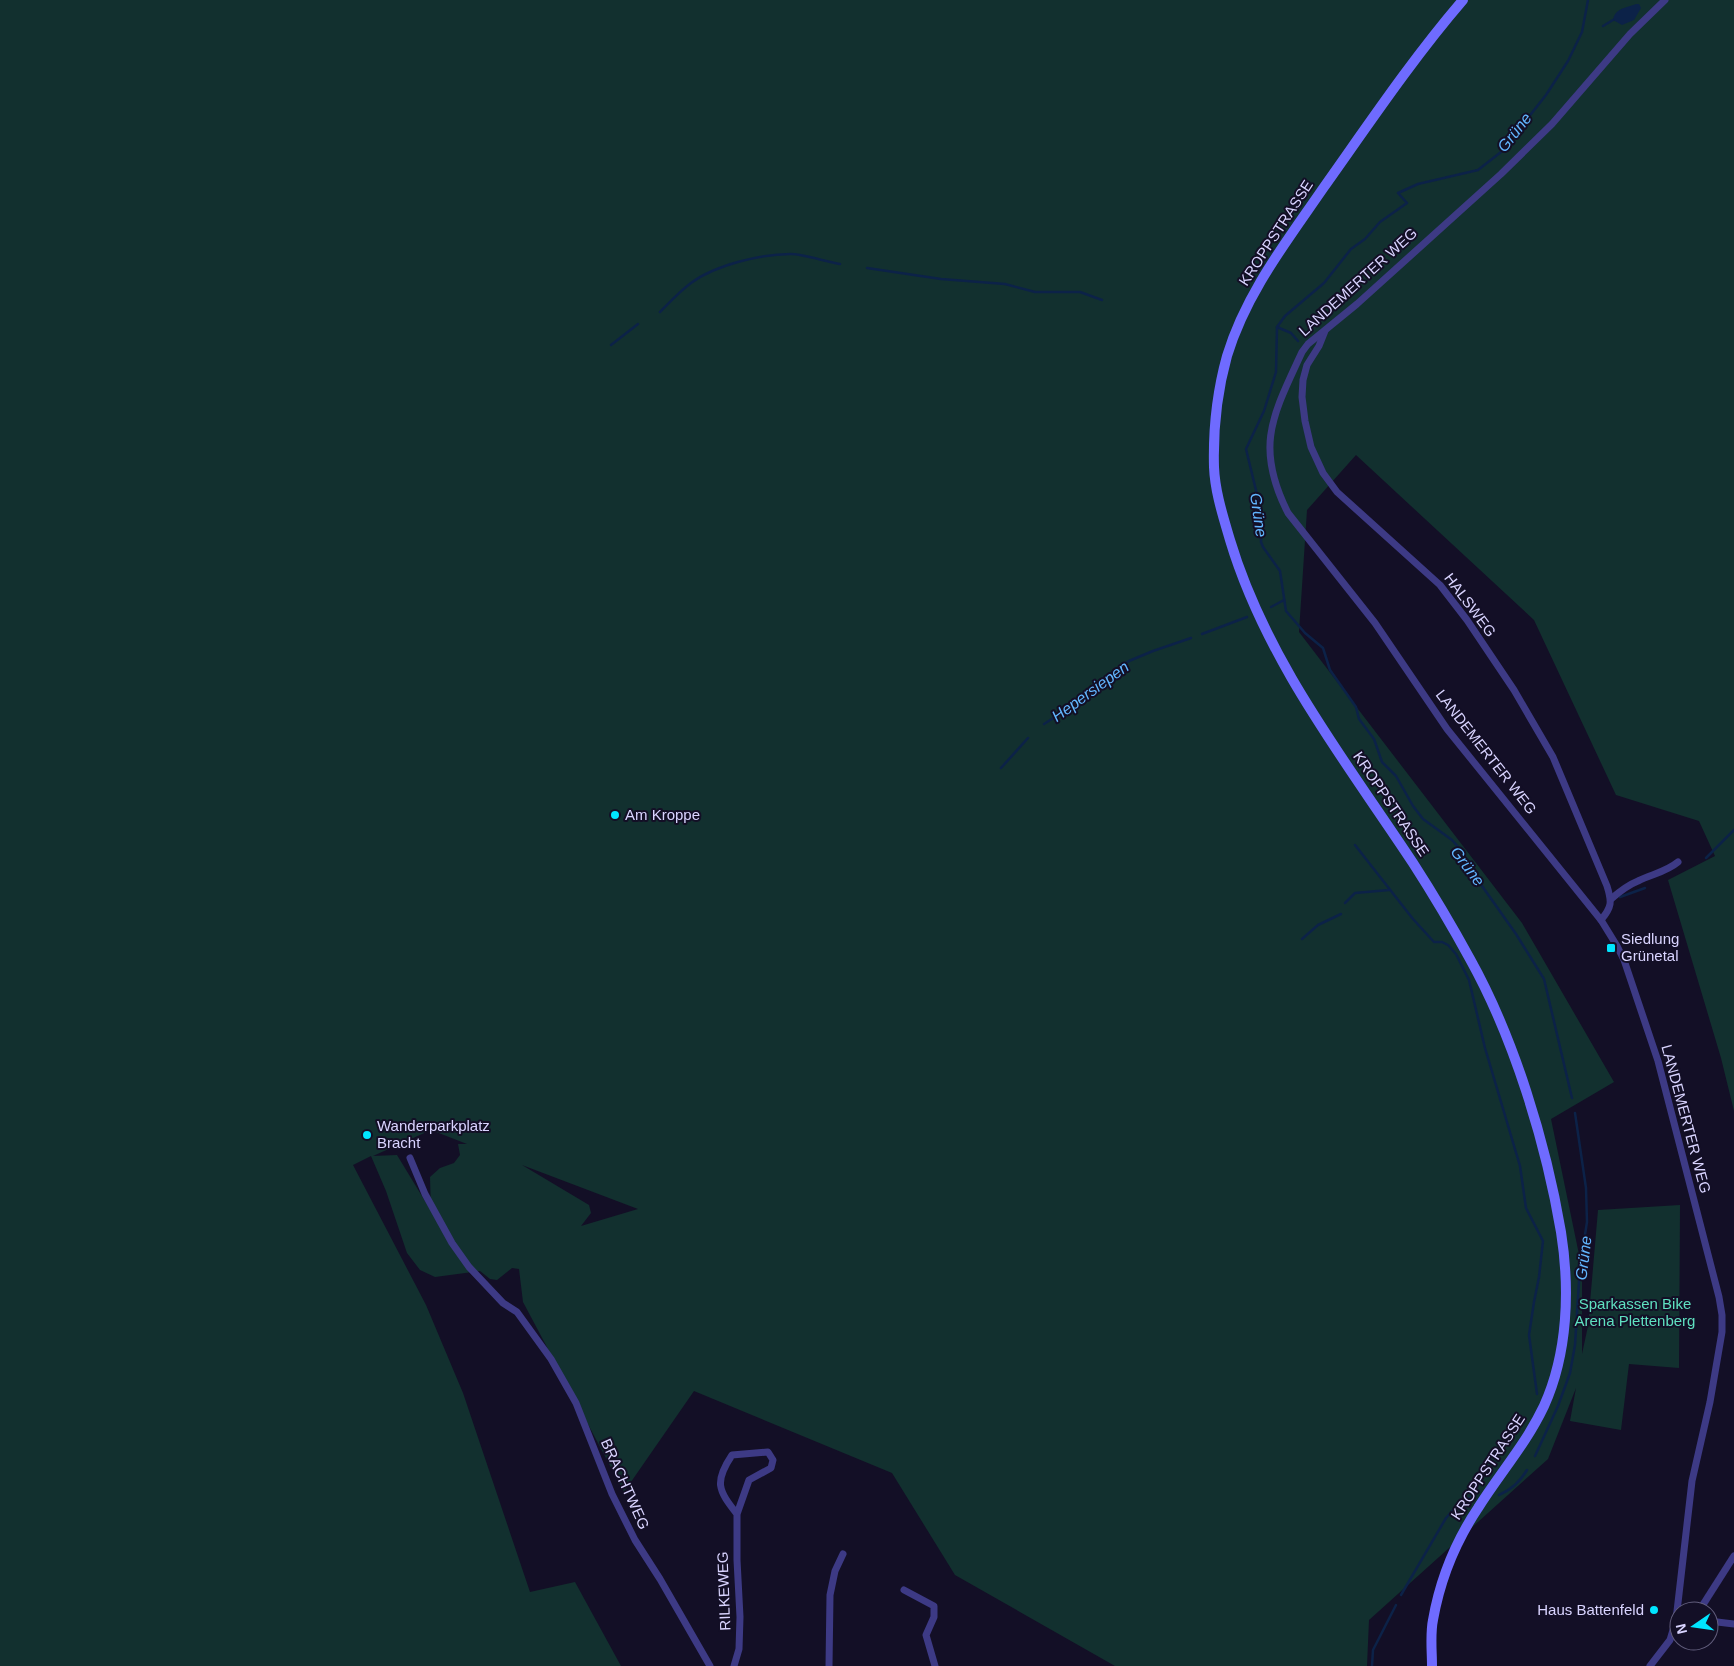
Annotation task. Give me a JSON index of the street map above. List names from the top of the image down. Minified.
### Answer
{"streets":{"street":["KROPPSTRASSE","LANDEMERTER WEG","HALSWEG","BRACHTWEG","RILKEWEG"]},"crossings":[["LANDEMERTER WEG","HALSWEG"]],"water":["Grüne","Hepersiepen"],"parks":["Sparkassen Bike Arena Plettenberg"],"places":{"other":["Am Kroppe","Wanderparkplatz Bracht","Haus Battenfeld"],"transit":["Siedlung Grünetal"]},"north":"left"}
